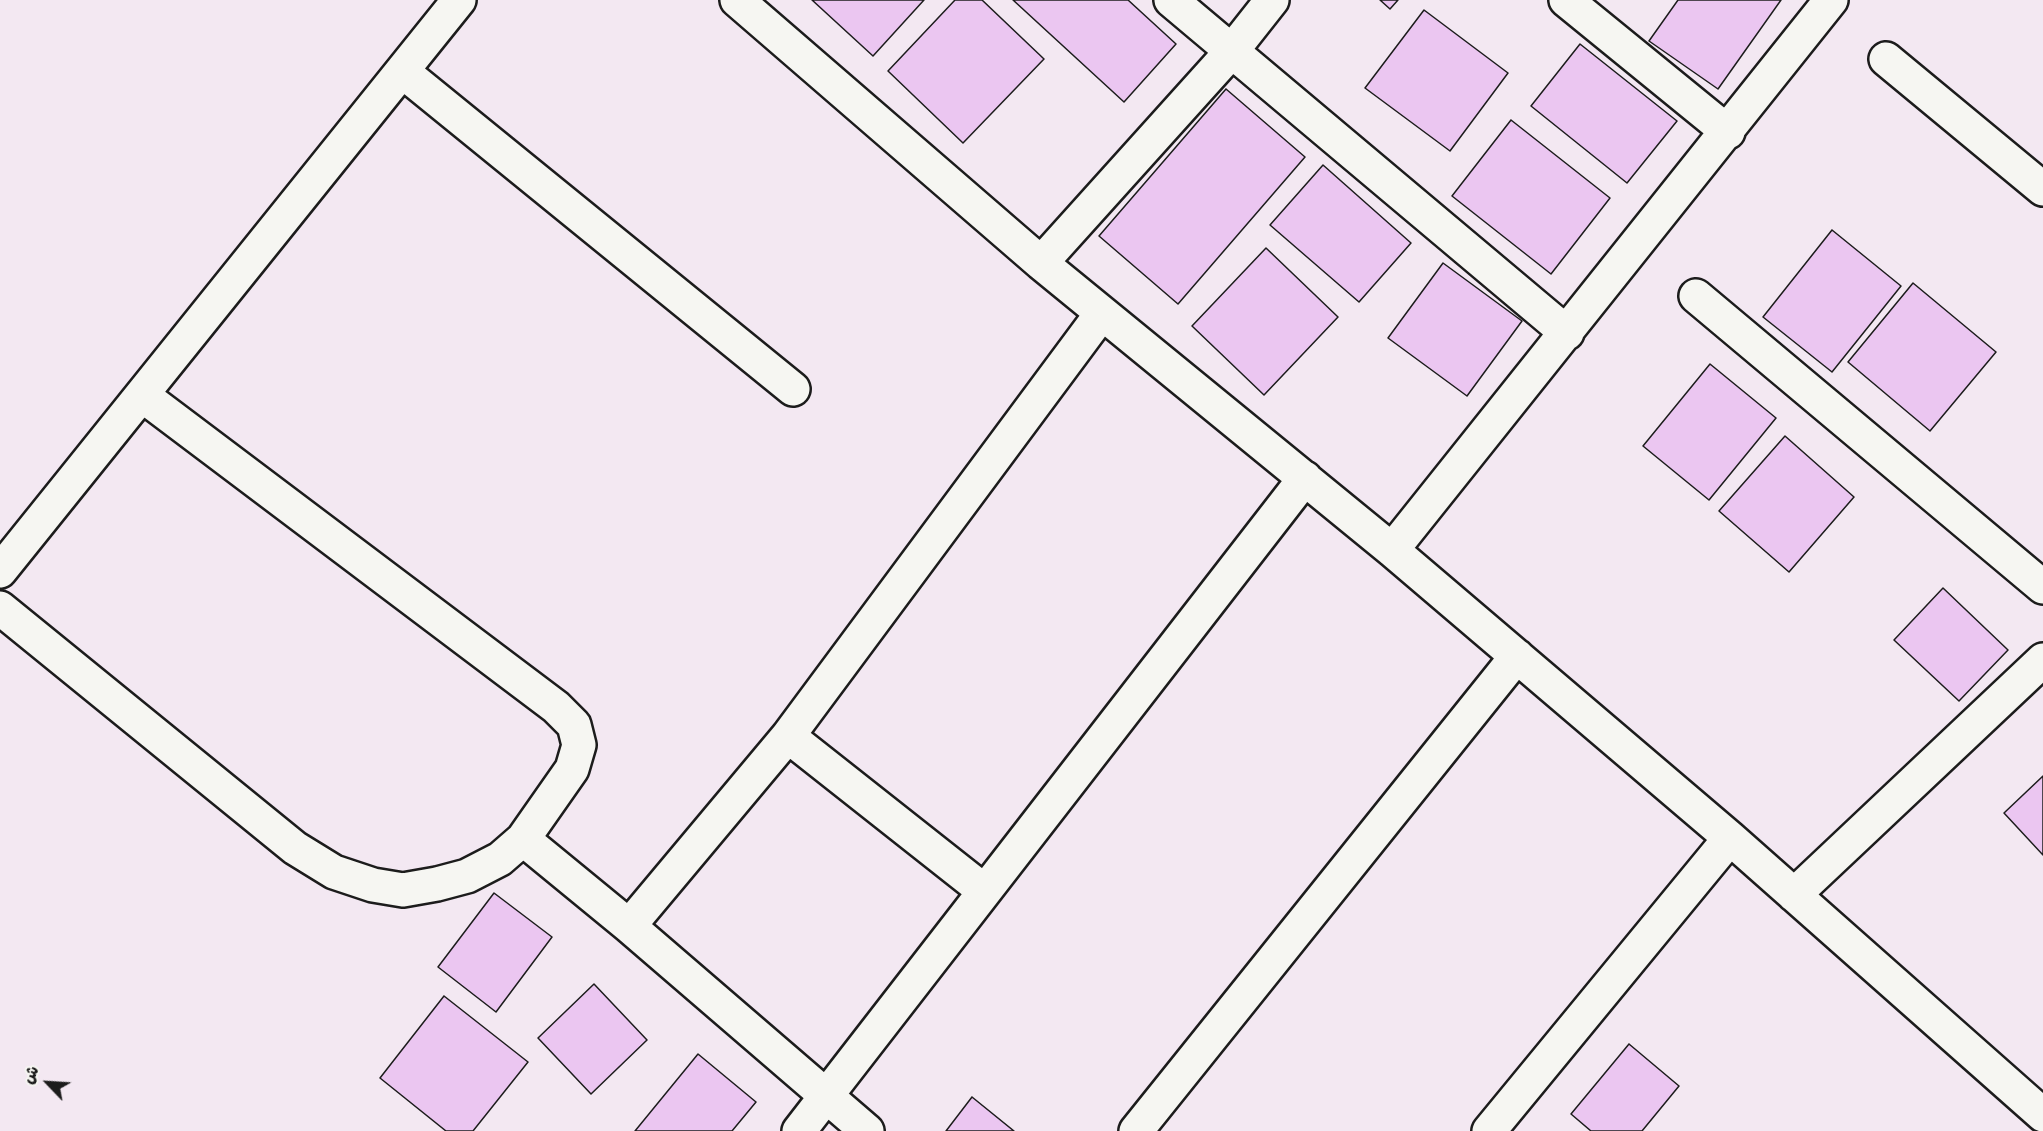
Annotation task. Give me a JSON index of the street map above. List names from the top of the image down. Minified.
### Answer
{"north":"top left"}
